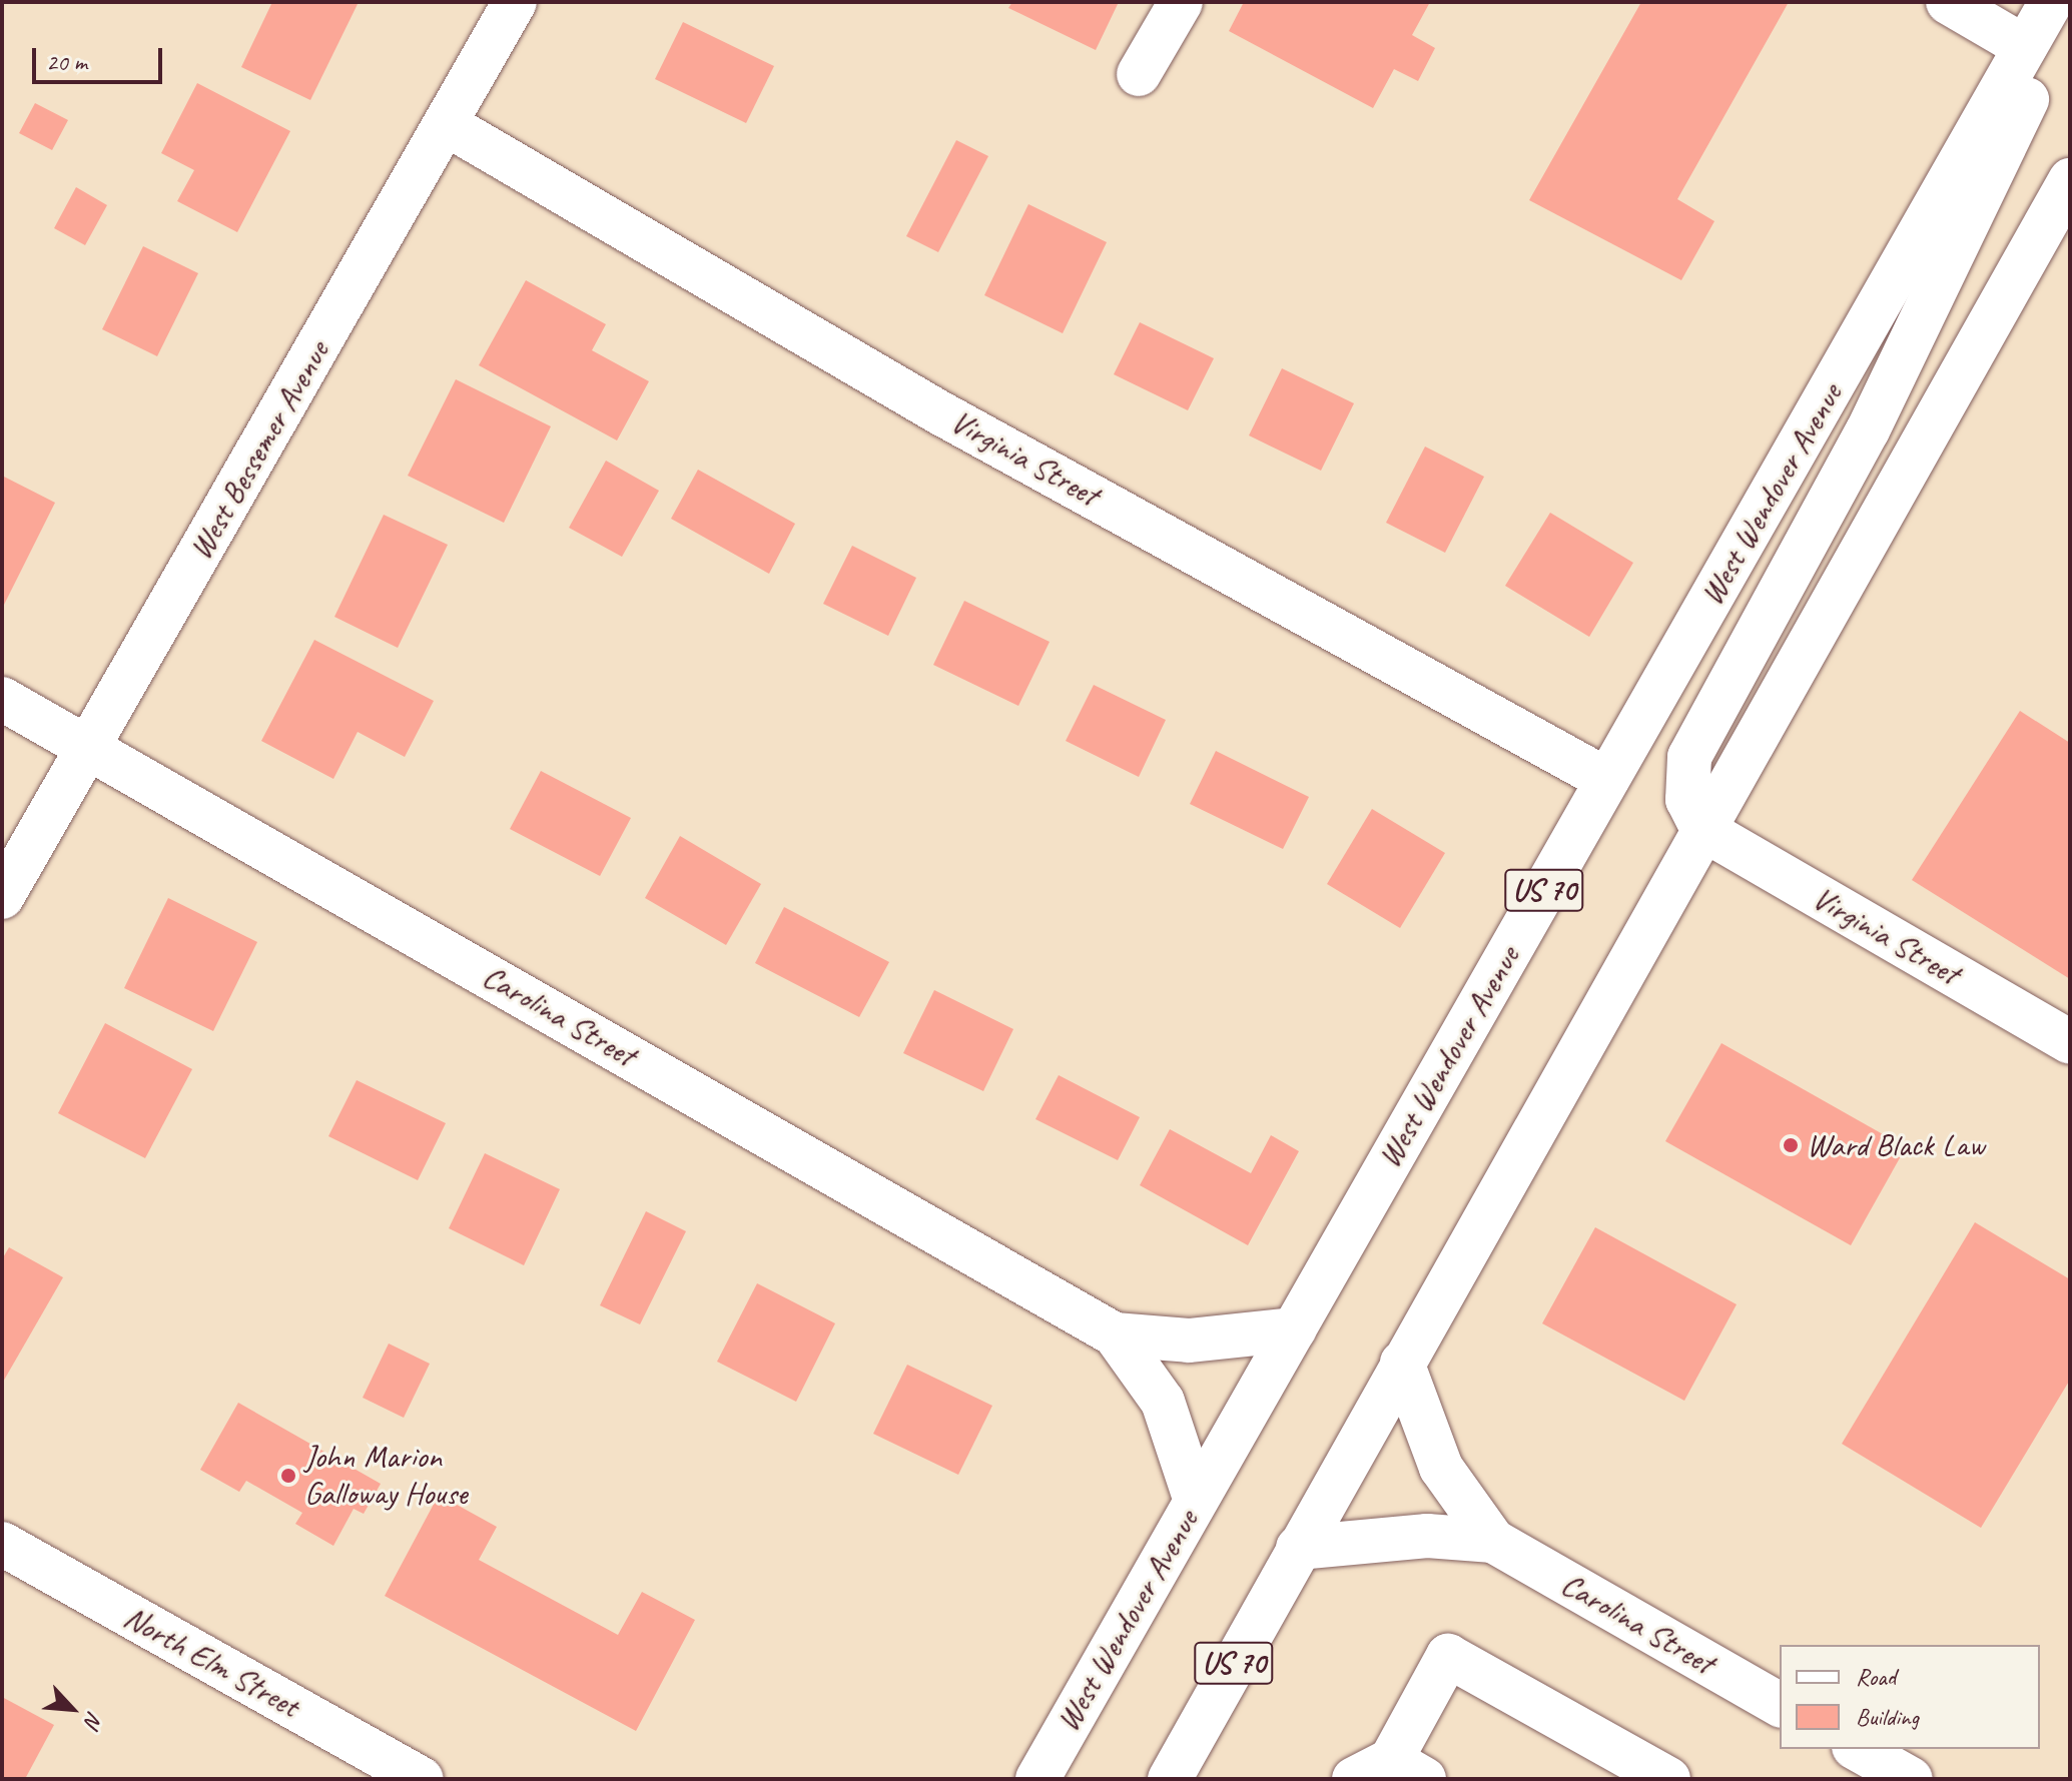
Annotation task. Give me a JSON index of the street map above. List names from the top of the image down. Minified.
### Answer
{"streets":{"main road":["West Bessemer Avenue","Virginia Street","West Wendover Avenue","US 70","Carolina Street","North Elm Street"]},"crossings":[["West Bessemer Avenue","Virginia Street"],["West Bessemer Avenue","Carolina Street"],["Virginia Street","West Wendover Avenue"],["Virginia Street","US 70"],["West Wendover Avenue","Carolina Street"],["US 70","Carolina Street"]],"places":["Ward Black Law","John Marion Galloway House"],"legend":["Road","Building"],"scale_bar":"20 m","north":"bottom right"}
